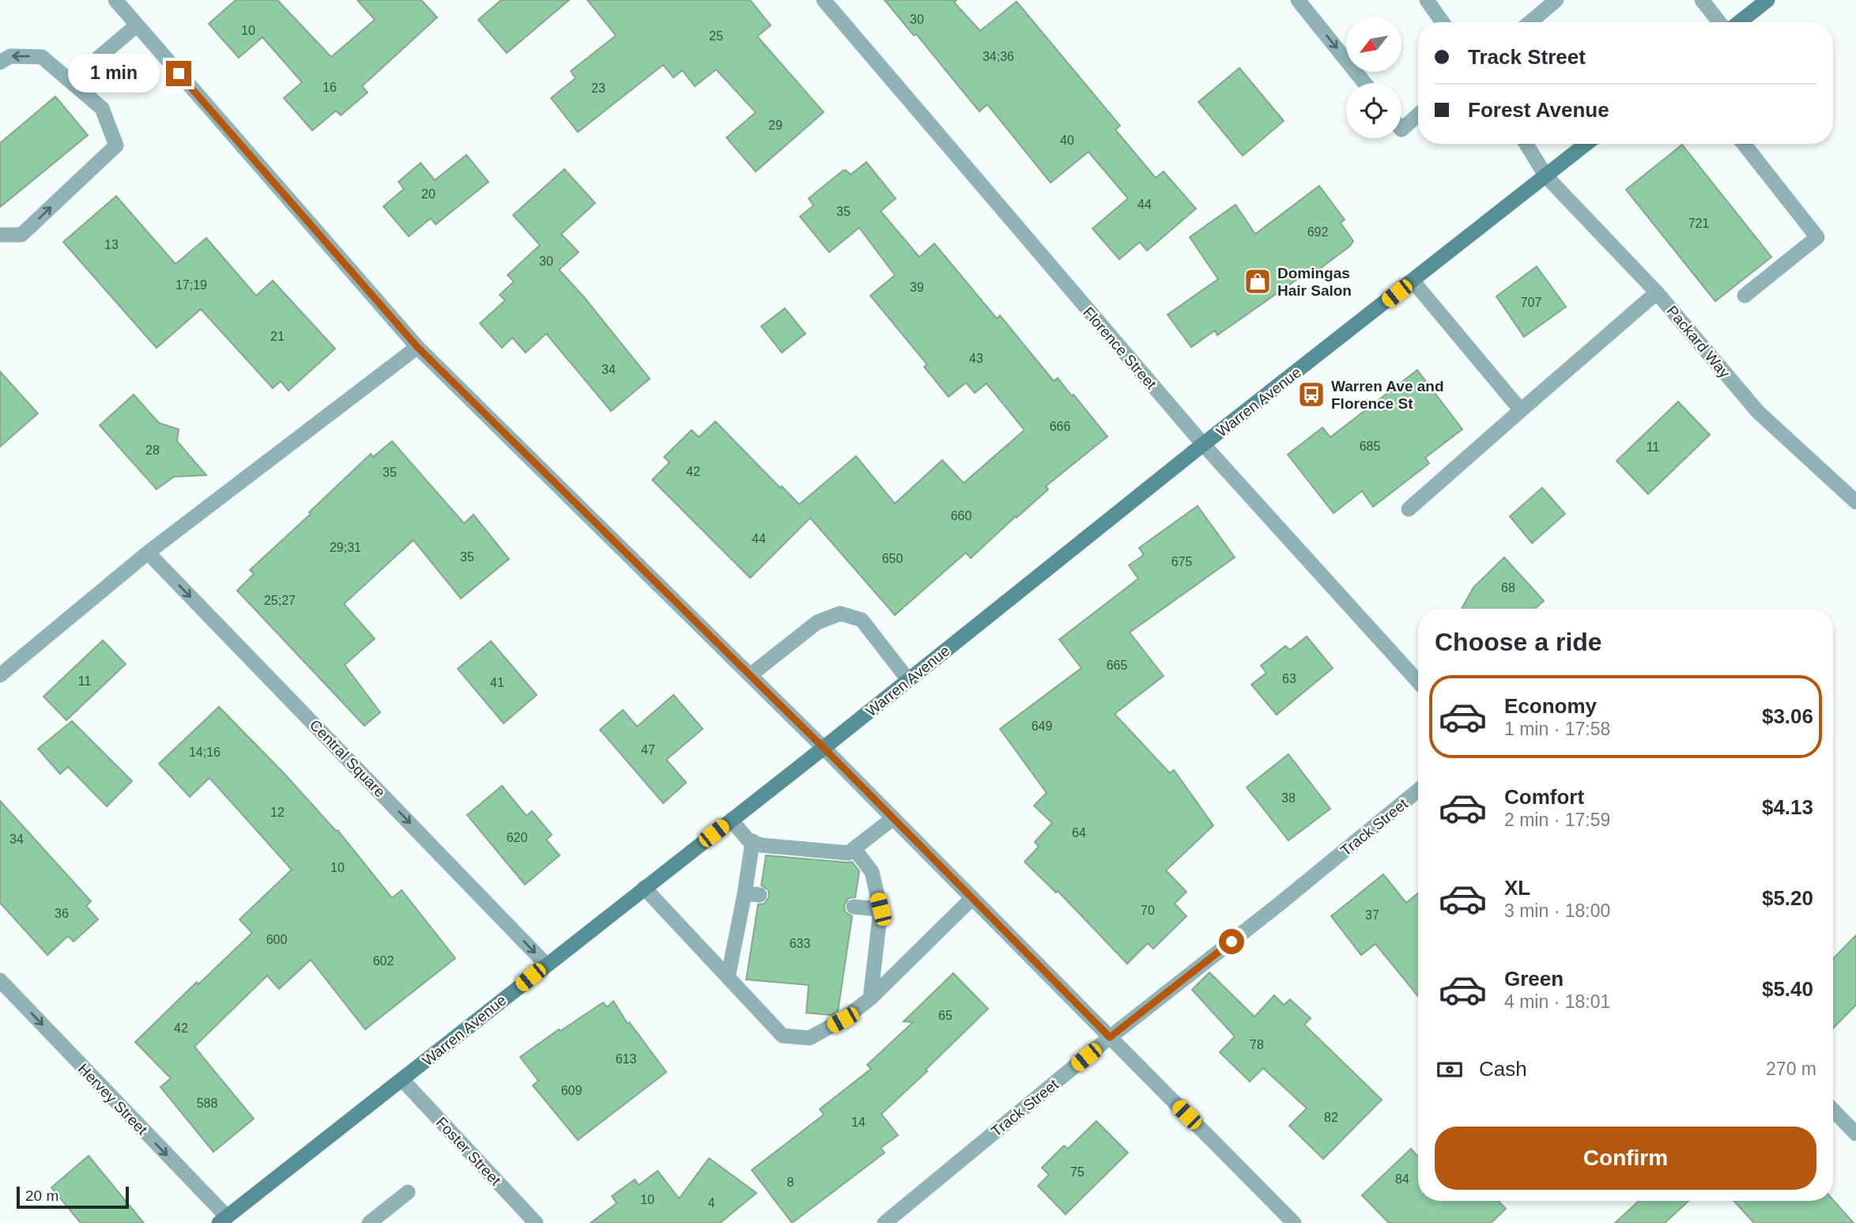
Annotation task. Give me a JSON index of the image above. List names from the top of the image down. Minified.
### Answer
{"streets":{"main road":["Warren Avenue"],"street":["Packard Way","Florence Street","Central Square","Track Street","Hervey Street","Foster Street"]},"crossings":[["Packard Way","Warren Avenue"],["Florence Street","Warren Avenue"],["Warren Avenue","Central Square"],["Warren Avenue","Hervey Street"],["Warren Avenue","Foster Street"]],"one_way":["Central Square","Hervey Street"],"places":{"shop":["Domingas Hair Salon"],"bus stop":["Warren Ave and Florence St"]},"house_numbers":["30","10","25","34;36","16","23","29","40","20","44","35","721","692","13","30","17;19","39","707","21","43","34","666","685","11","28","42","35","660","44","29;31","35","650","675","68","25;27","665","63","11","41","649","47","14;16","38","12","64","620","34","10","70","36","37","600","633","602","65","42","78","613","609","588","82","14","75","84","8","10","4"],"scale_bar":"20 m","north":"bottom left","page":{"banner":["Track Street","Forest Avenue"],"bubble":"1 min","heading":"Choose a ride","list":[{"name":"Economy","note":"1 min · 17:58","value":"$3.06"},{"name":"Comfort","note":"2 min · 17:59","value":"$4.13"},{"name":"XL","note":"3 min · 18:00","value":"$5.20"},{"name":"Green","note":"4 min · 18:01","value":"$5.40"}],"pay":["Cash","270 m"],"buttons":"Confirm","scale":"20 m"}}
